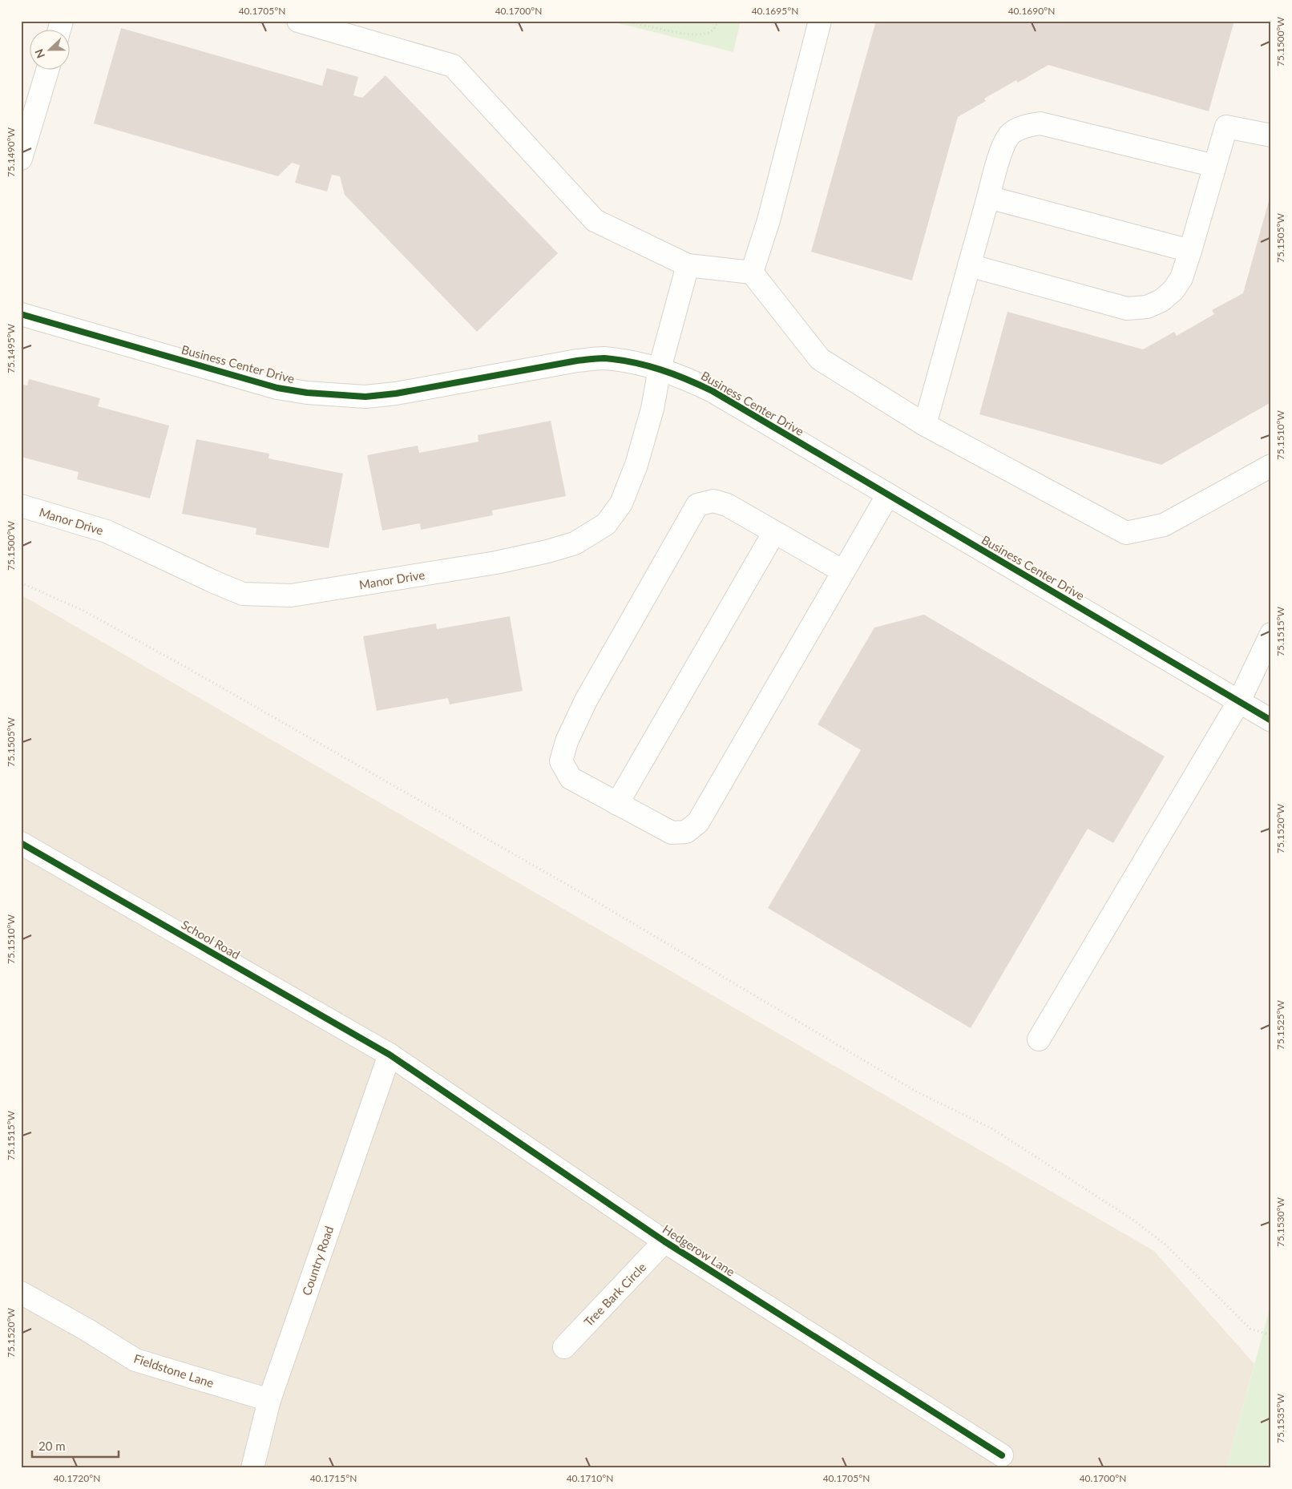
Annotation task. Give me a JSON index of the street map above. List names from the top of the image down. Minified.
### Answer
{"streets":{"street":["Business Center Drive","Manor Drive","School Road","Hedgerow Lane","Country Road","Tree Bark Circle","Fieldstone Lane"]},"crossings":[["Business Center Drive","Manor Drive"],["School Road","Hedgerow Lane"],["School Road","Country Road"],["Hedgerow Lane","Country Road"],["Hedgerow Lane","Tree Bark Circle"],["Country Road","Fieldstone Lane"]],"scale_bar":"20 m","north":"left","coordinates":["40.1705°N","40.1700°N","40.1695°N","40.1690°N","75.1500°W","75.1490°W","75.1505°W","75.1495°W","75.1510°W","75.1515°W","75.1520°W","75.1525°W","75.1530°W","75.1535°W","40.1720°N","40.1715°N","40.1710°N"]}
